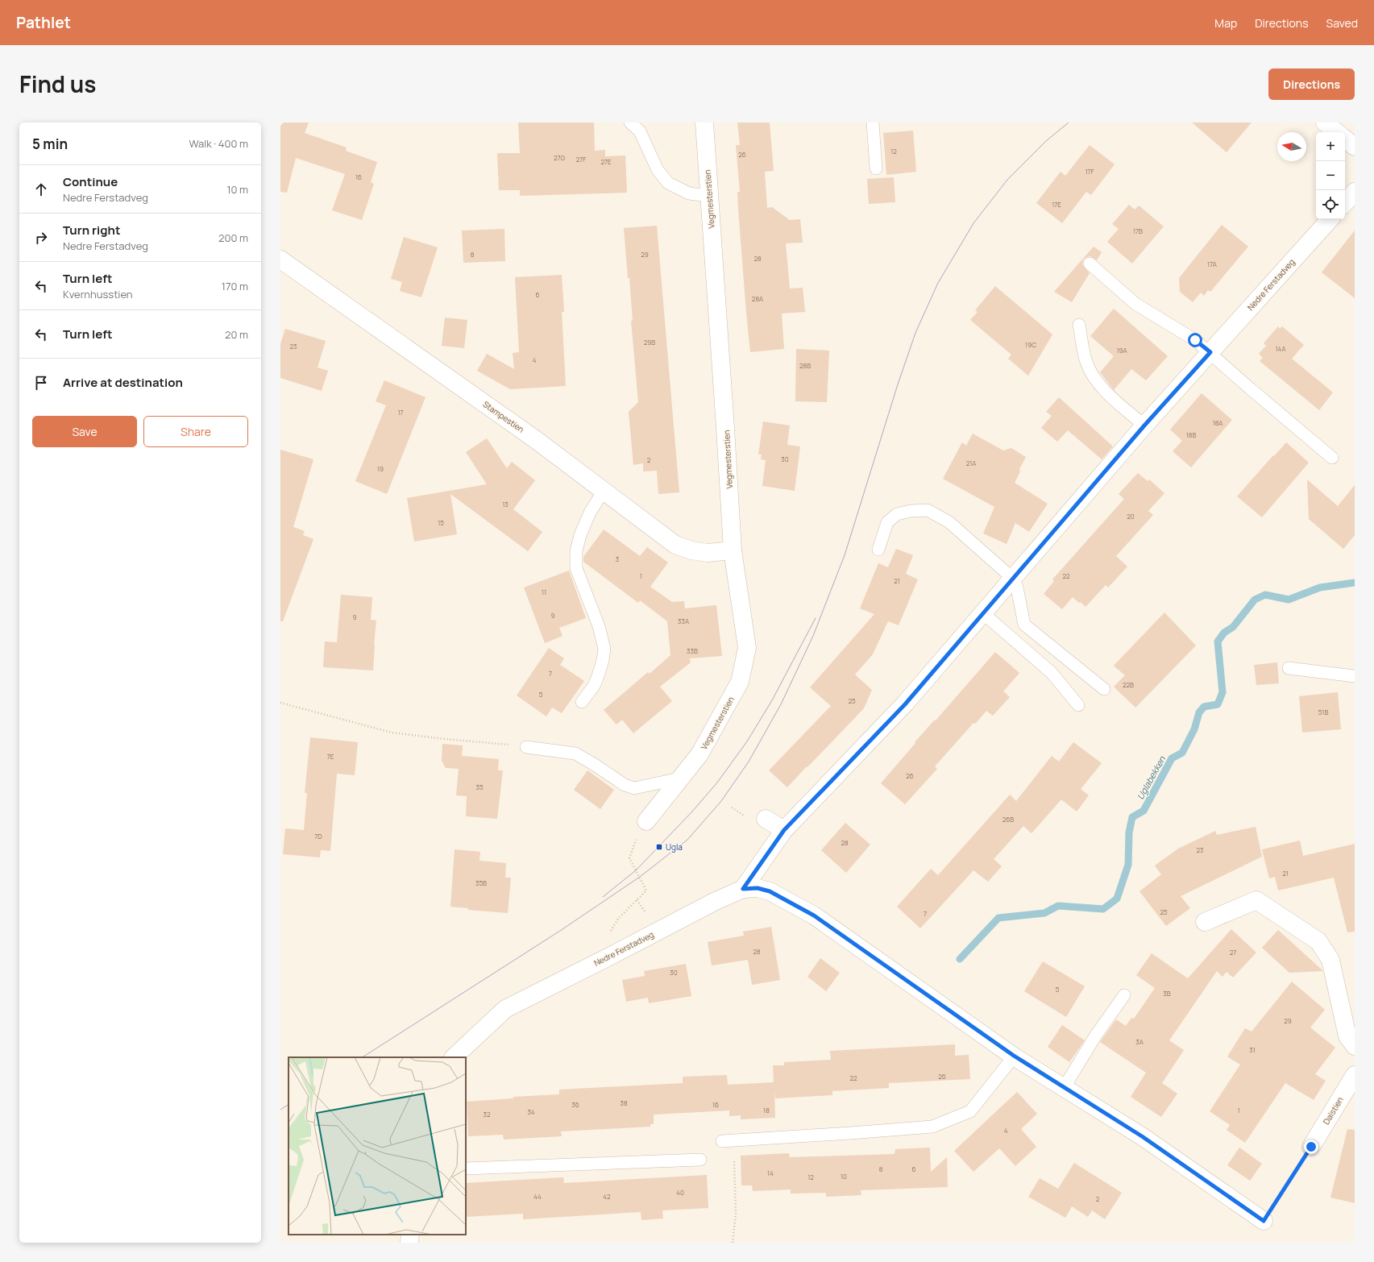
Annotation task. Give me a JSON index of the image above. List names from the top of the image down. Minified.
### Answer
{"streets":{"street":["Vegmesterstien","Nedre Ferstadveg","Stampestien","Dalstien"]},"crossings":[["Vegmesterstien","Stampestien"]],"water":["Uglabekken"],"places":{"transit":["Ugla"]},"house_numbers":["12","26","27G","27F","27E","17F","16","17E","17B","8","29","28","17A","6","28A","29B","19C","23","14A","19A","4","28B","17","18A","18B","30","2","21A","19","13","20","15","3","1","22","21","11","9","9","33A","33B","7","22B","5","25","51B","7E","26","35","26B","7D","28","23","21","35B","25","7","28","27","30","5","3B","29","3A","31","26","22","38","36","16","18","1","34","32","4","8","6","14","10","12","40","44","42","2"],"north":"left","page":{"header":"Pathlet","nav":["Map","Directions","Saved"],"title":"Find us","buttons":["Directions",["Save","Share"]],"heading":["5 min","Walk · 400 m"],"map_buttons":["+","−"],"list":[["Continue","Nedre Ferstadveg","10 m"],["Turn right","Nedre Ferstadveg","200 m"],["Turn left","Kvernhusstien","170 m"],["Turn left","20 m"],"Arrive at destination"]}}
